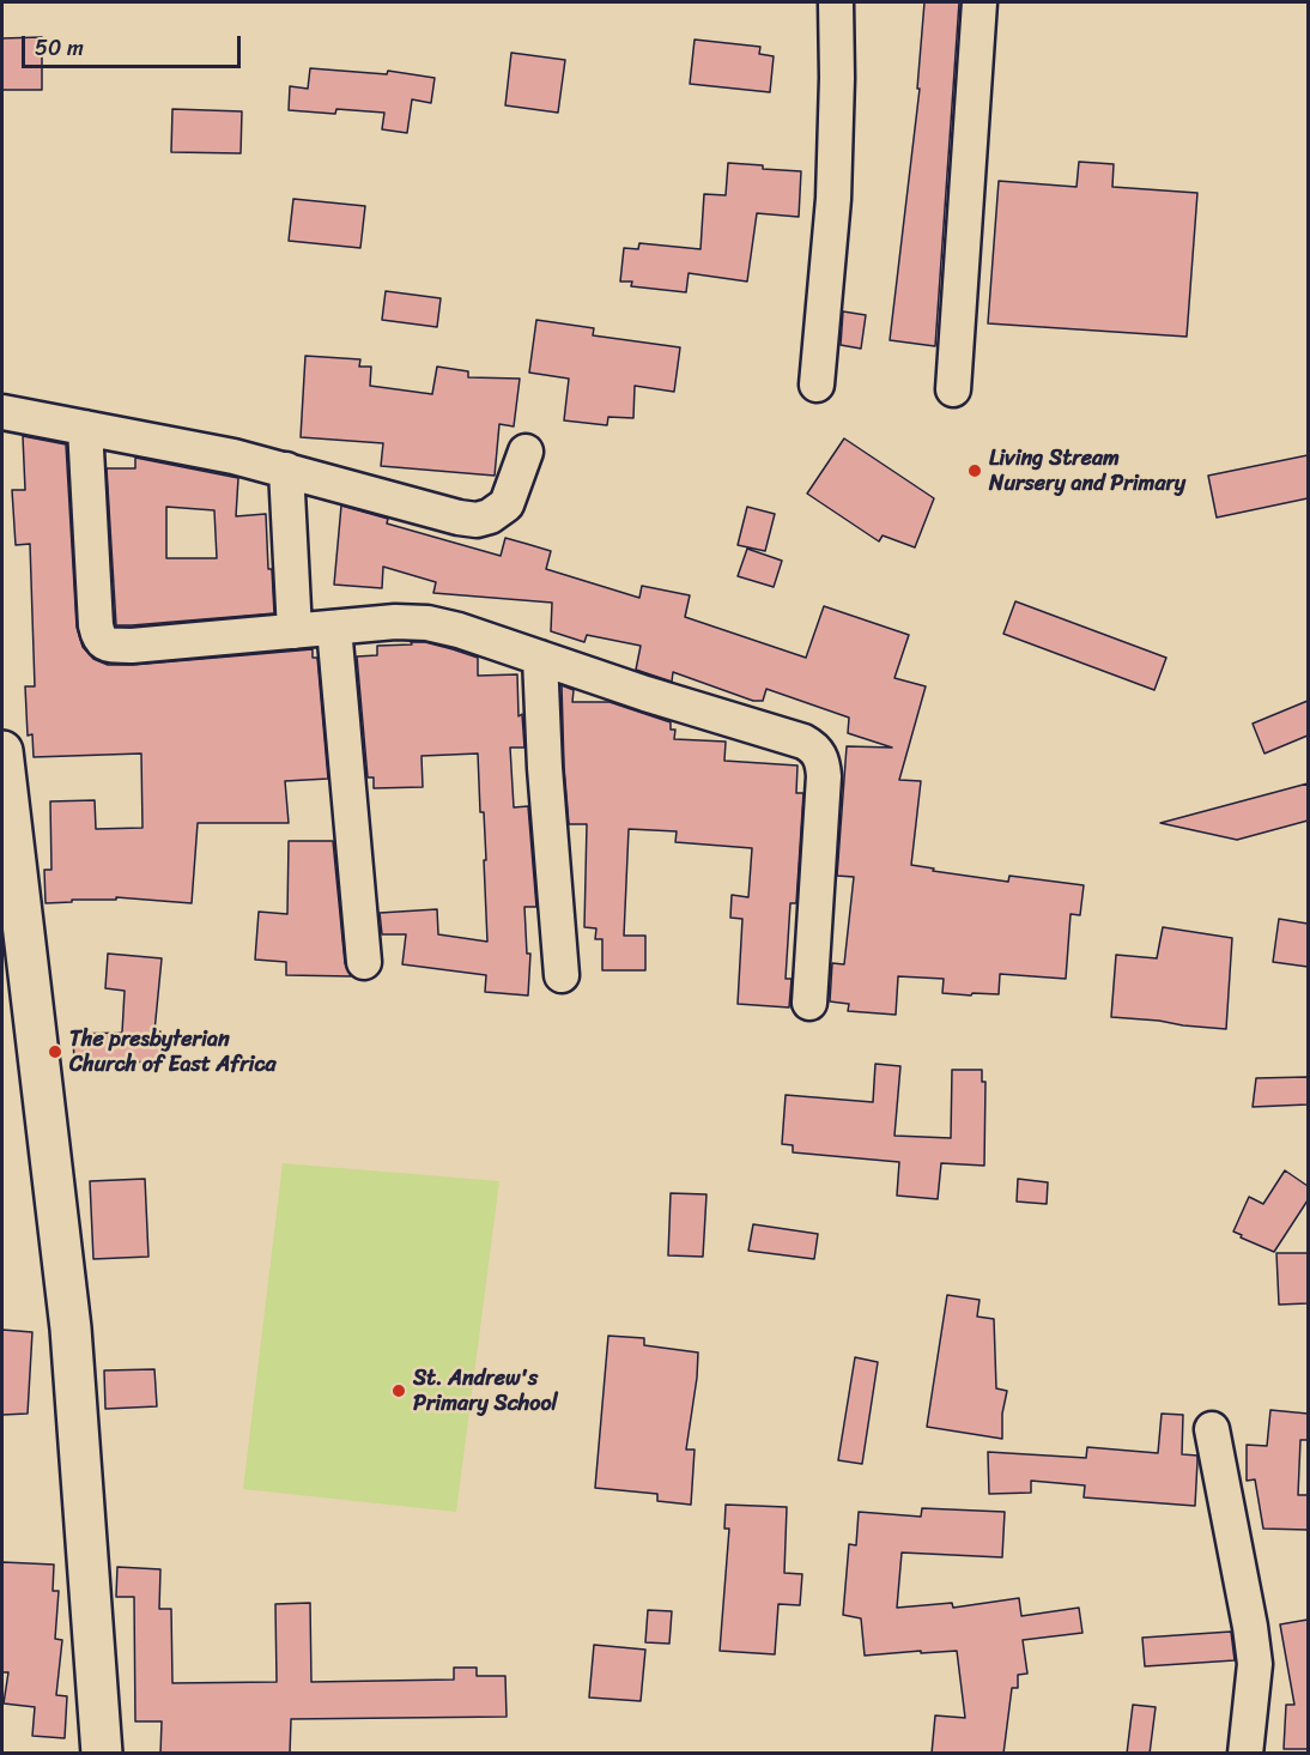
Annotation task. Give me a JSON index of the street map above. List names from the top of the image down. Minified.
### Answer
{"places":["Living Stream Nursery and Primary","The presbyterian Church of East Africa","St. Andrew's Primary School"],"scale_bar":"50 m"}
